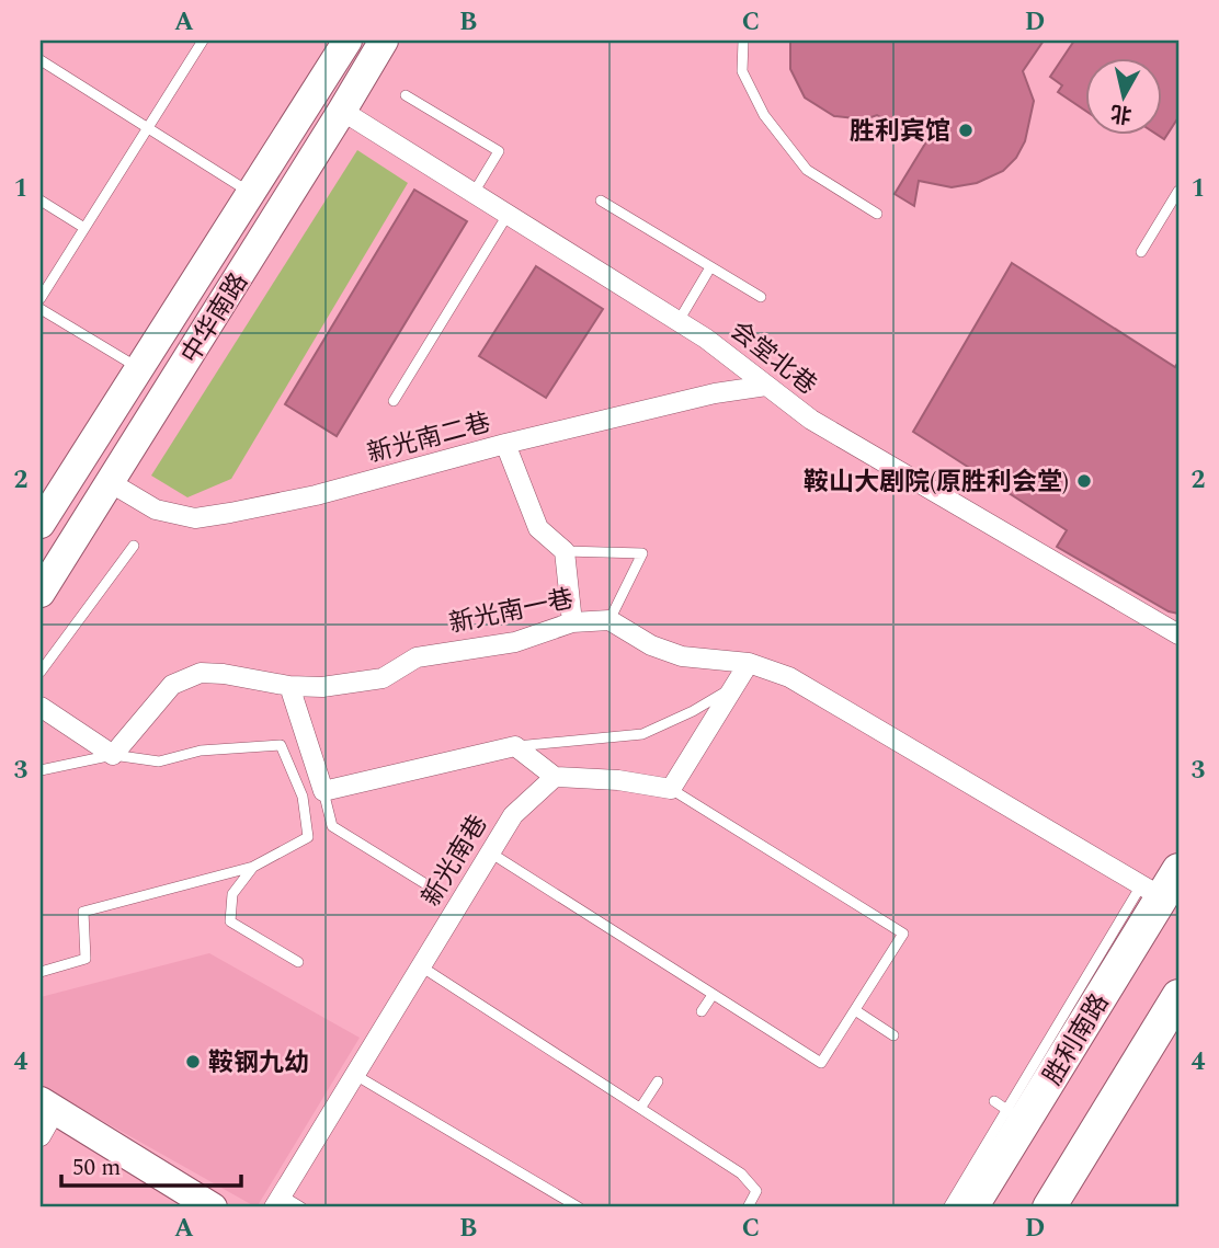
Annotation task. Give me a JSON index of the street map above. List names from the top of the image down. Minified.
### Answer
{"streets":{"main road":["中华南路","胜利南路"],"street":["会堂北巷","新光南二巷","新光南一巷","新光南巷"]},"crossings":[["中华南路","会堂北巷"],["中华南路","新光南二巷"],["会堂北巷","新光南二巷"],["新光南一巷","胜利南路"]],"places":["胜利宾馆","鞍山大剧院(原胜利会堂)","鞍钢九幼"],"scale_bar":"50 m","north":"bottom","grid":{"columns":["A","B","C","D"],"rows":["1","2","3","4"]}}
